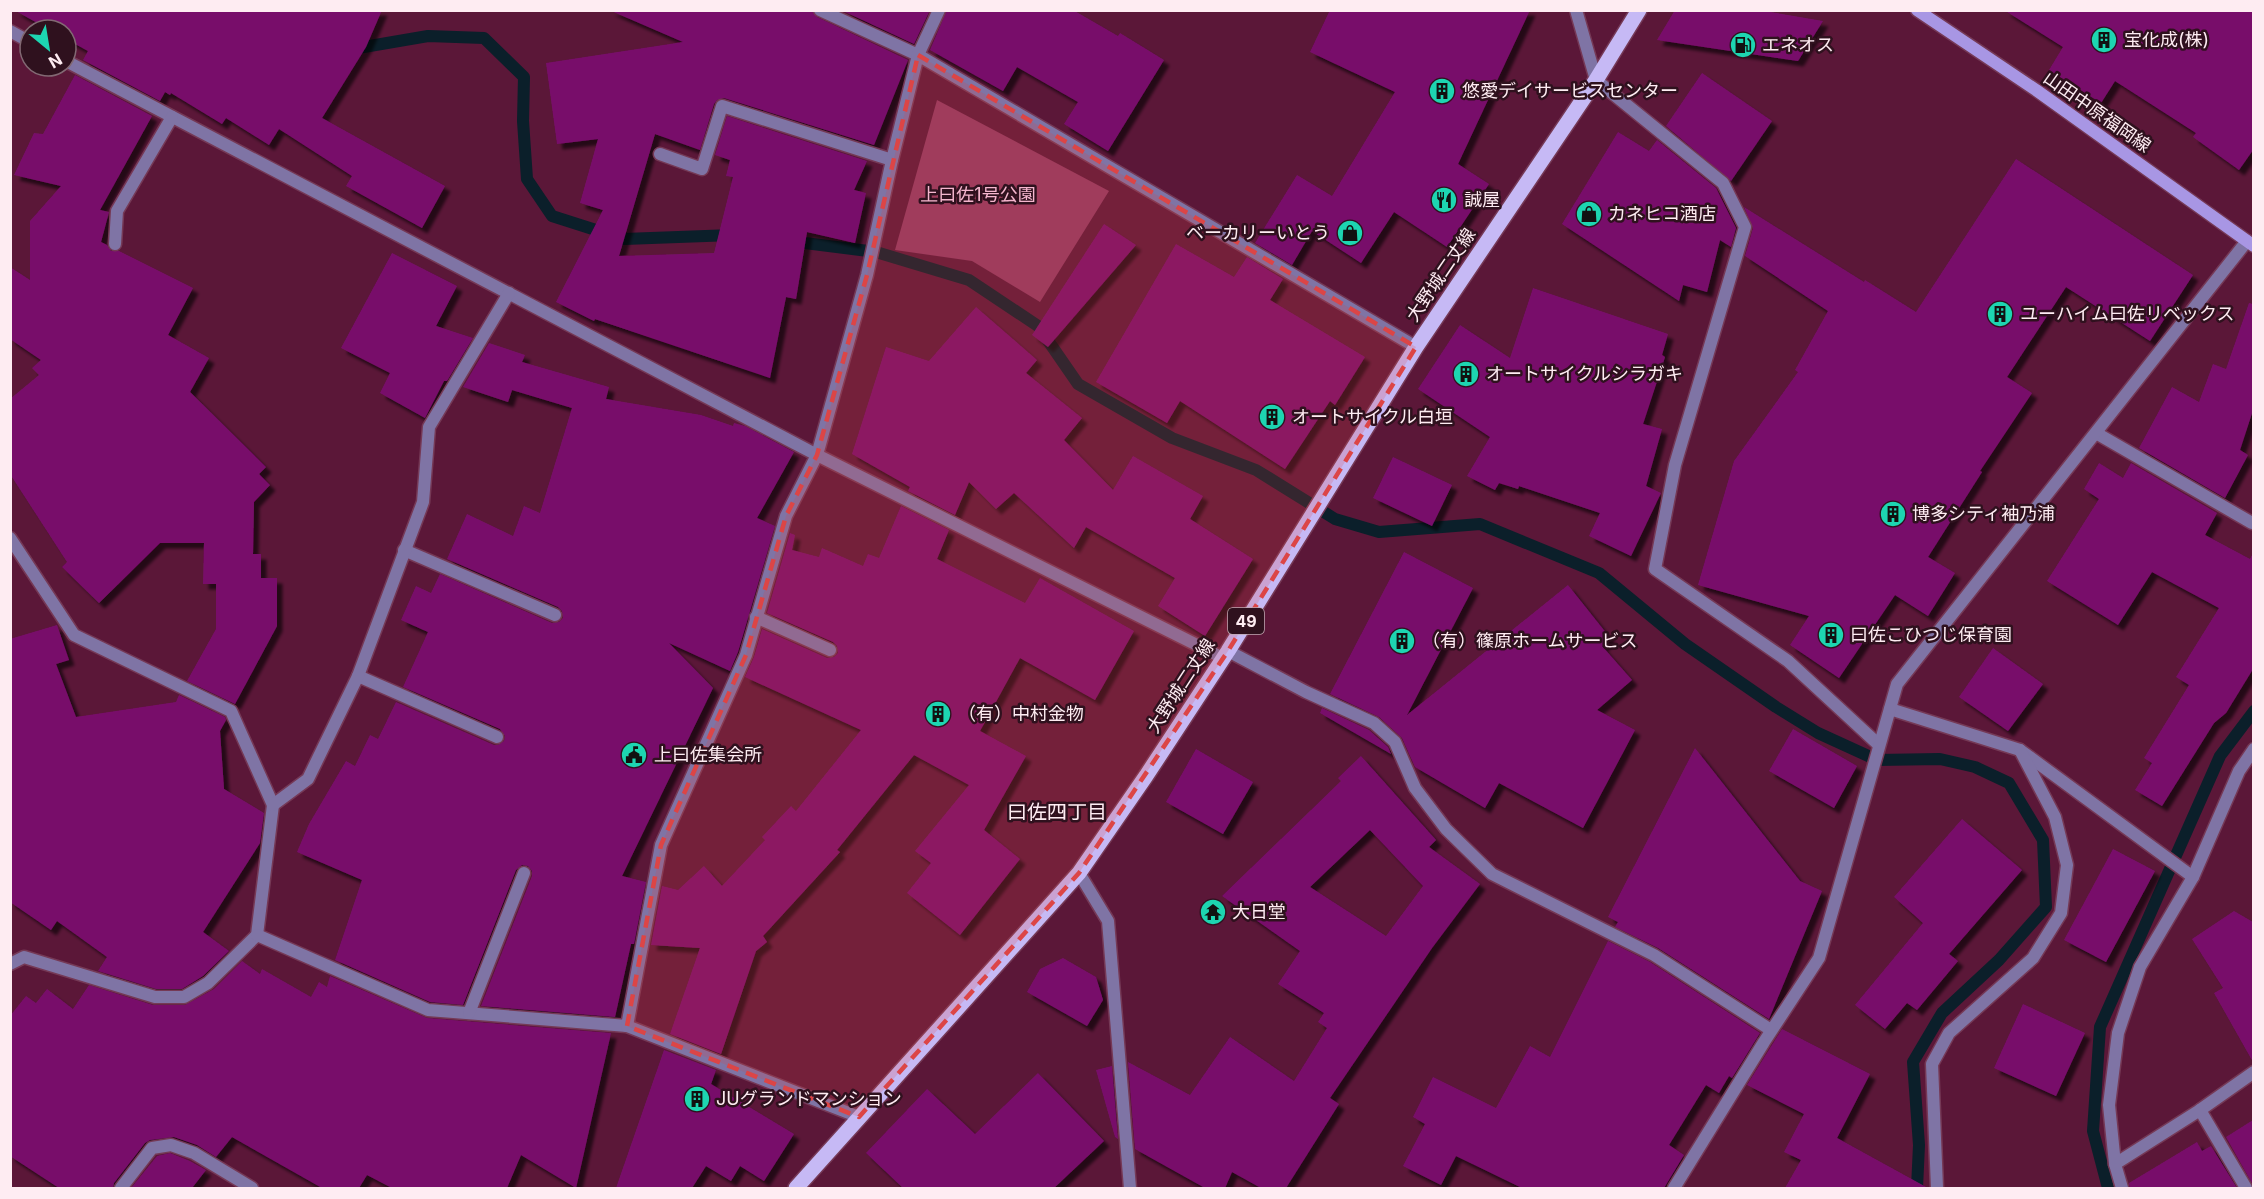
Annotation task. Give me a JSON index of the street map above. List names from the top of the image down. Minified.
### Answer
{"streets":{"main road":["山田中原福岡線","大野城二丈線","49"]},"districts":["曰佐四丁目"],"parks":["上曰佐1号公園"],"places":{"building":["宝化成(株)","悠愛デイサービスセンター","ユーハイム曰佐リベックス","オートサイクルシラガキ","オートサイクル白垣","博多シティ袖乃浦","曰佐こひつじ保育園","（有）篠原ホームサービス","（有）中村金物","JUグランドマンション"],"fuel station":["エネオス"],"restaurant":["誠屋"],"shop":["カネヒコ酒店","ベーカリーいとう"],"public building":["上曰佐集会所"],"temple":["大日堂"]},"north":"bottom right"}
